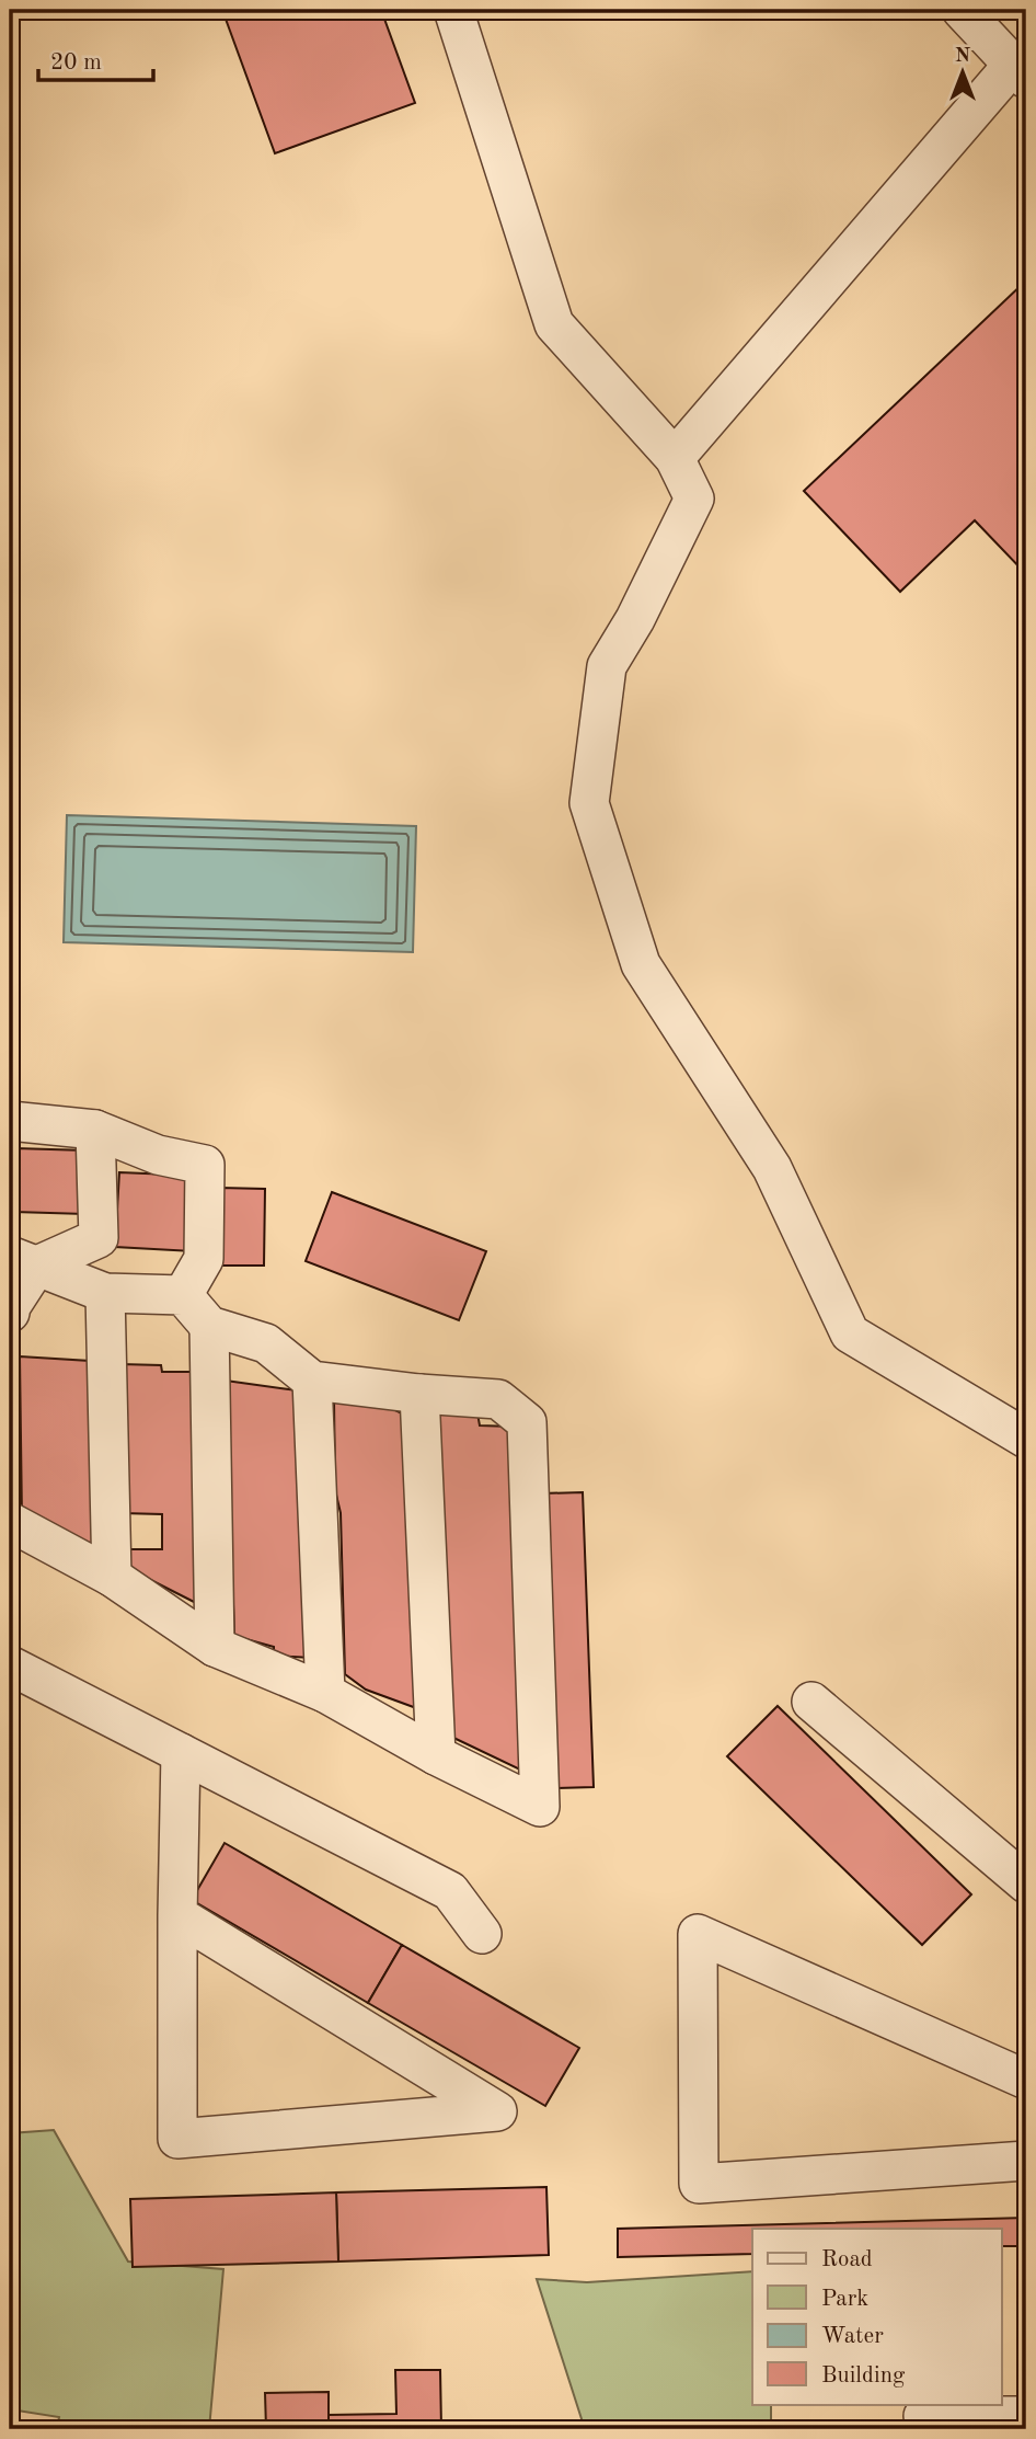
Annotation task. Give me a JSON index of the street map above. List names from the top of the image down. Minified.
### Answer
{"legend":["Road","Park","Water","Building"],"scale_bar":"20 m","north":"top"}
